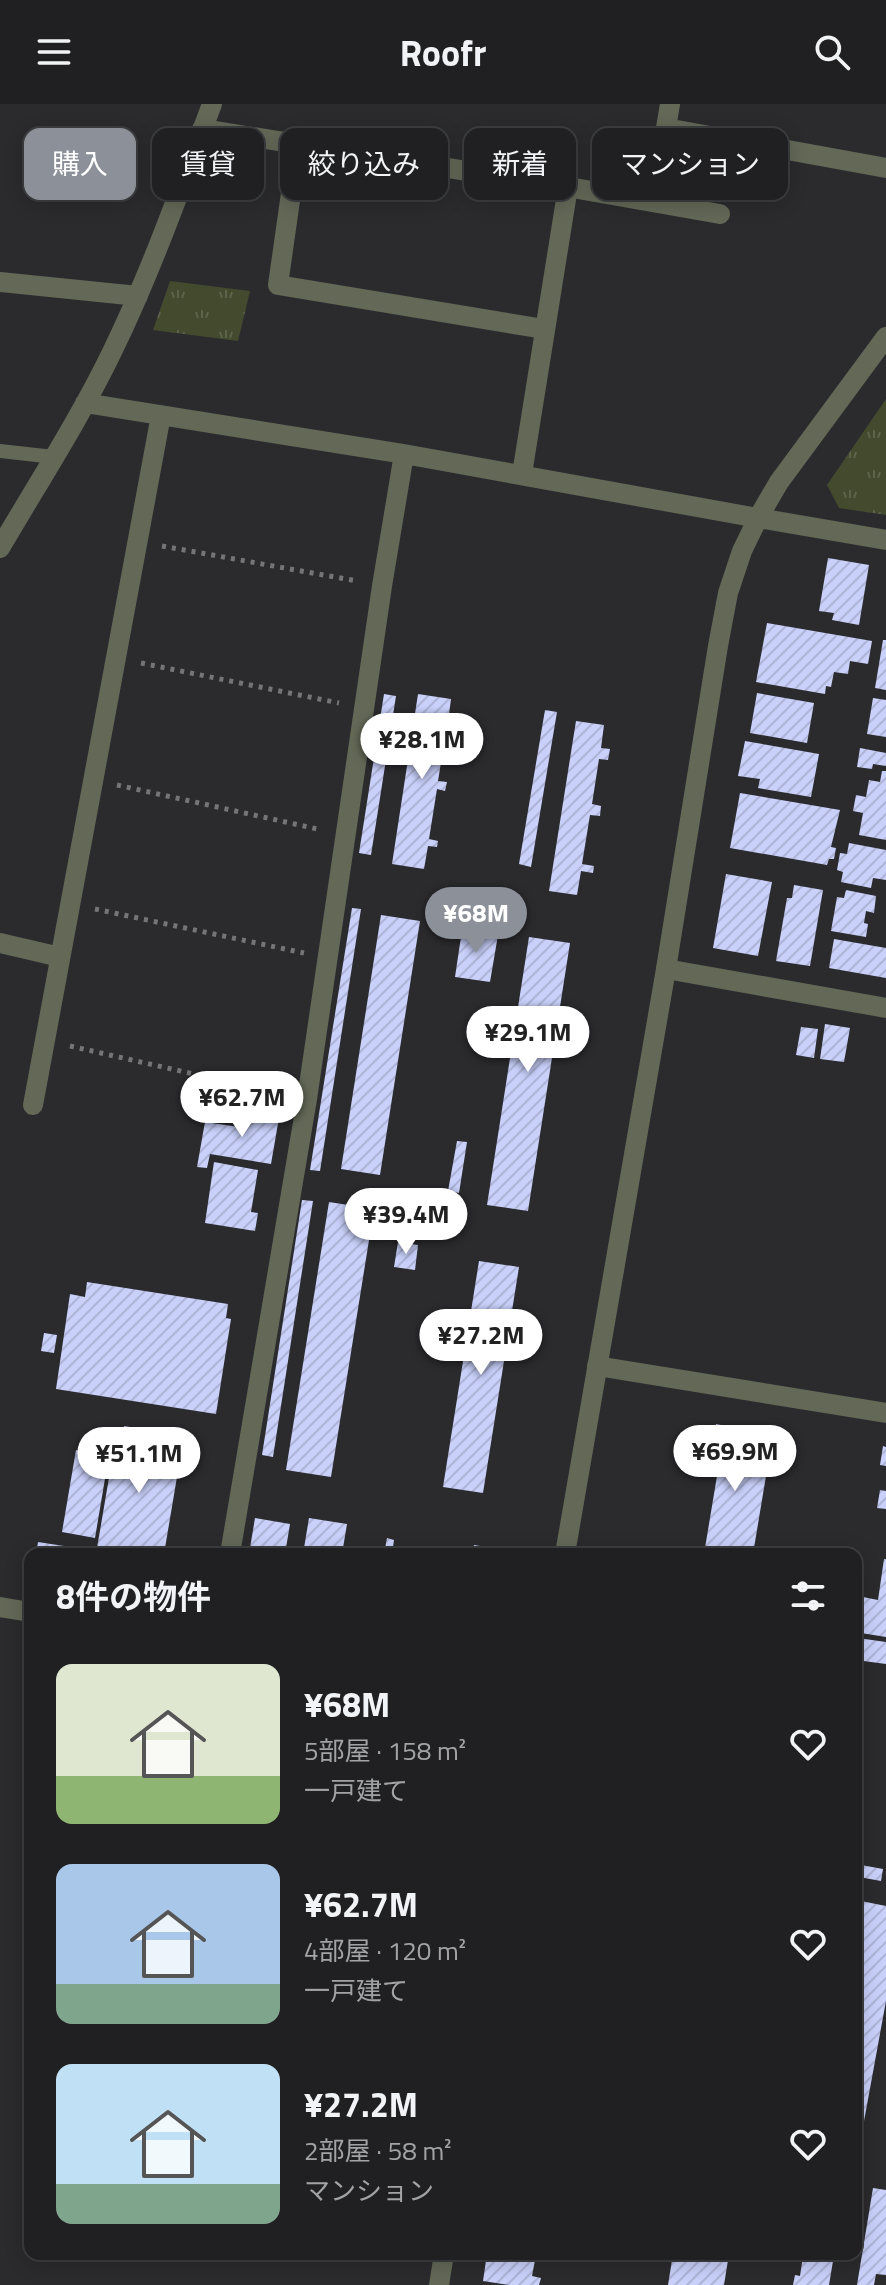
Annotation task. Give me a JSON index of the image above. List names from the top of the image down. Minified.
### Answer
{"page":{"header":"Roofr","chip":["購入","賃貸","絞り込み","新着","マンション"],"price":["¥28.1M","¥68M","¥29.1M","¥62.7M","¥39.4M","¥27.2M","¥69.9M","¥51.1M"],"heading":"8件の物件","list":[{"name":"¥68M","note":"5部屋 · 158 m² · 一戸建て"},{"name":"¥62.7M","note":"4部屋 · 120 m² · 一戸建て"},{"name":"¥27.2M","note":"2部屋 · 58 m² · マンション"}]}}
